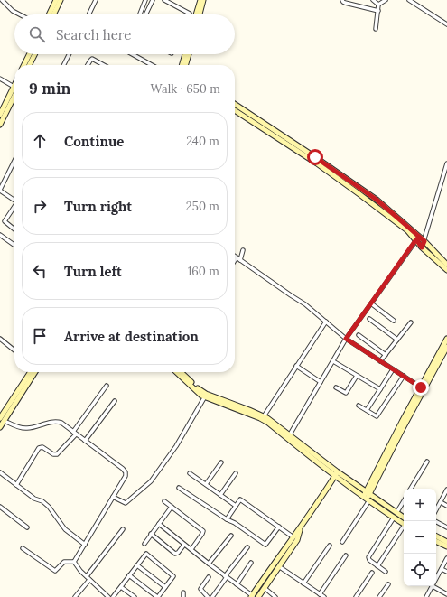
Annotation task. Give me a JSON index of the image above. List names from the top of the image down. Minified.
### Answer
{"page":{"search":"Search here","heading":["9 min","Walk · 650 m"],"list":[["Continue","240 m"],["Turn right","250 m"],["Turn left","160 m"],"Arrive at destination"],"map_buttons":["+","−"]}}
